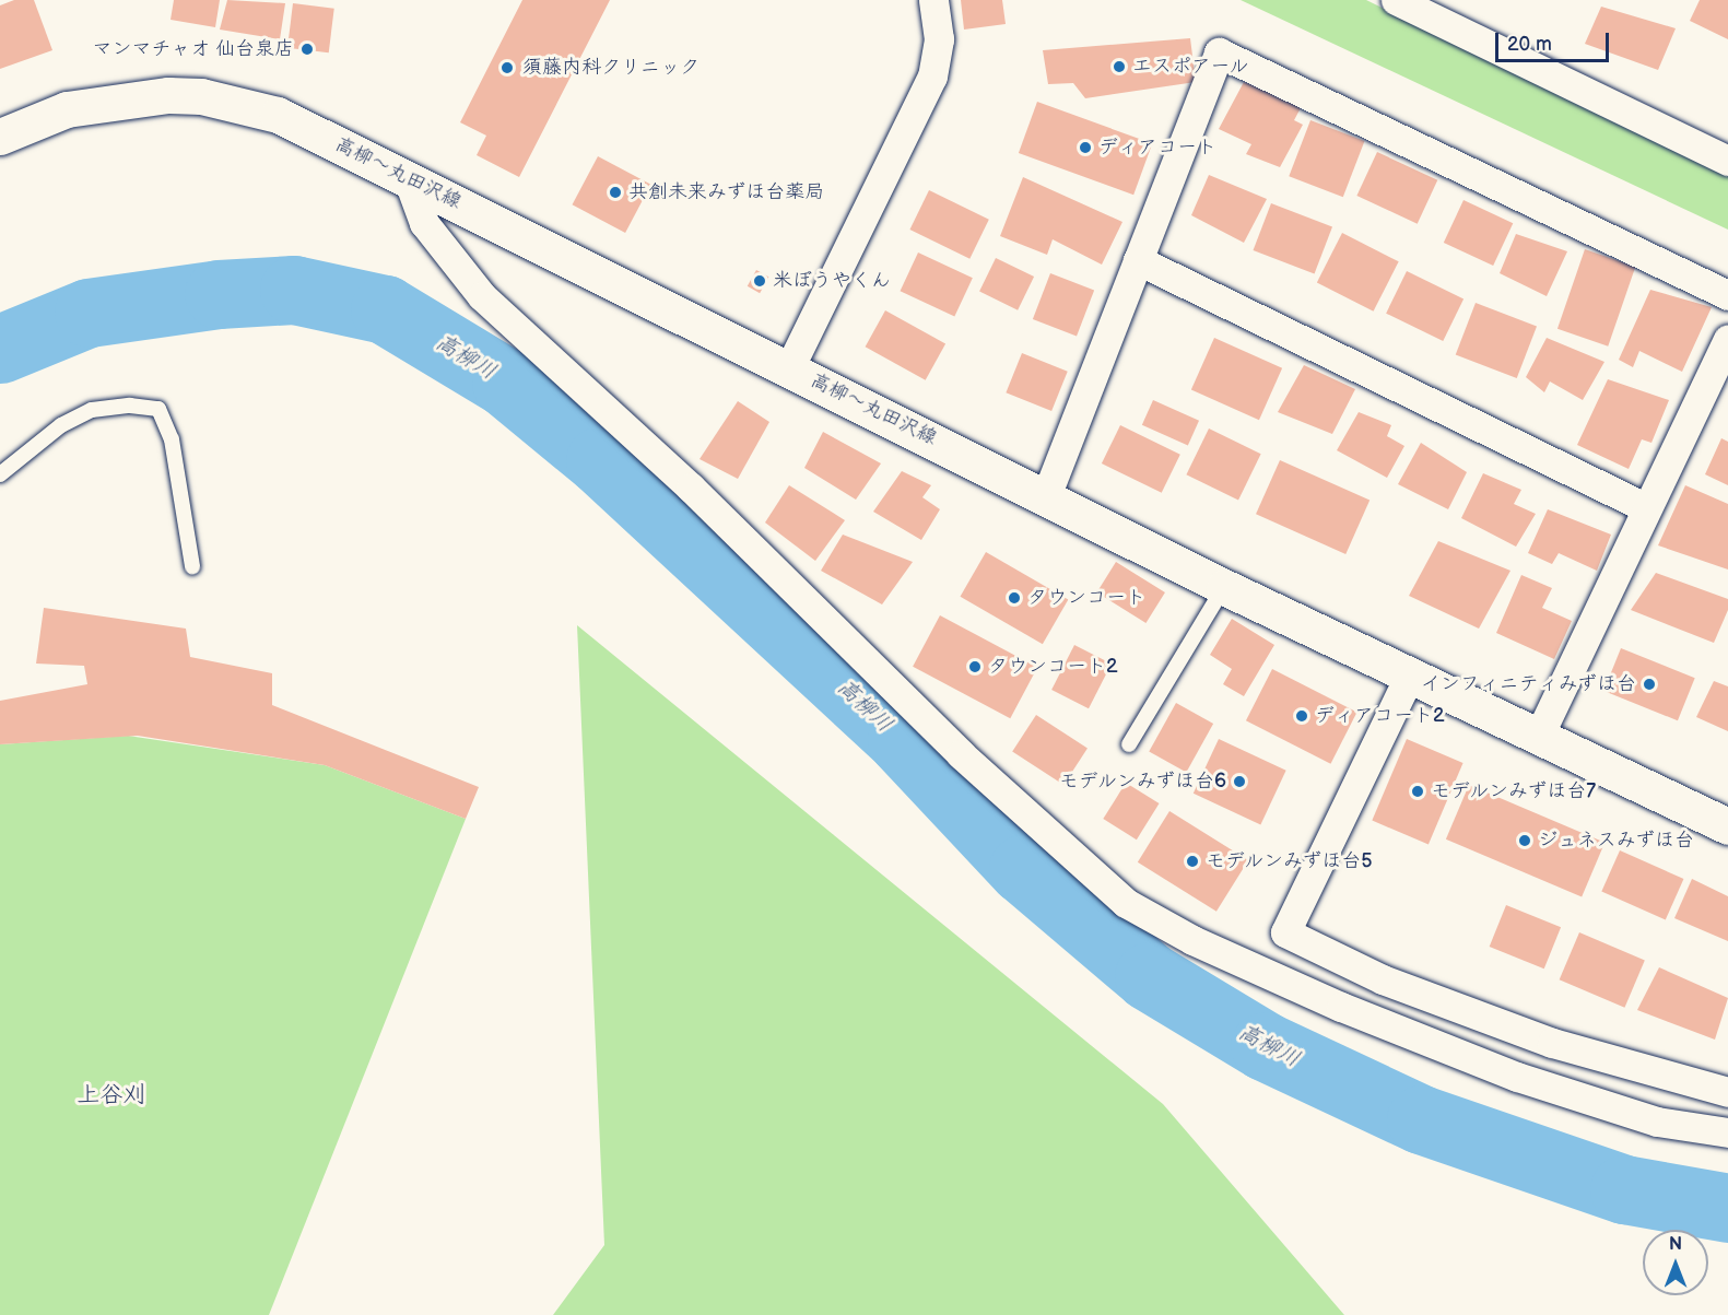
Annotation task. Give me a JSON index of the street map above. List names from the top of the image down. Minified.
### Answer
{"streets":{"street":["高柳～丸田沢線"]},"districts":["上谷刈"],"water":["高柳川"],"places":["マンマチャオ 仙台泉店","エスポアール","須藤内科クリニック","ディアコート","共創未来みずほ台薬局","米ぼうやくん","タウンコート","タウンコート2","インフィニティみずほ台","ディアコート2","モデルンみずほ台6","モデルンみずほ台7","ジュネスみずほ台","モデルンみずほ台5"],"scale_bar":"20 m","north":"top"}
